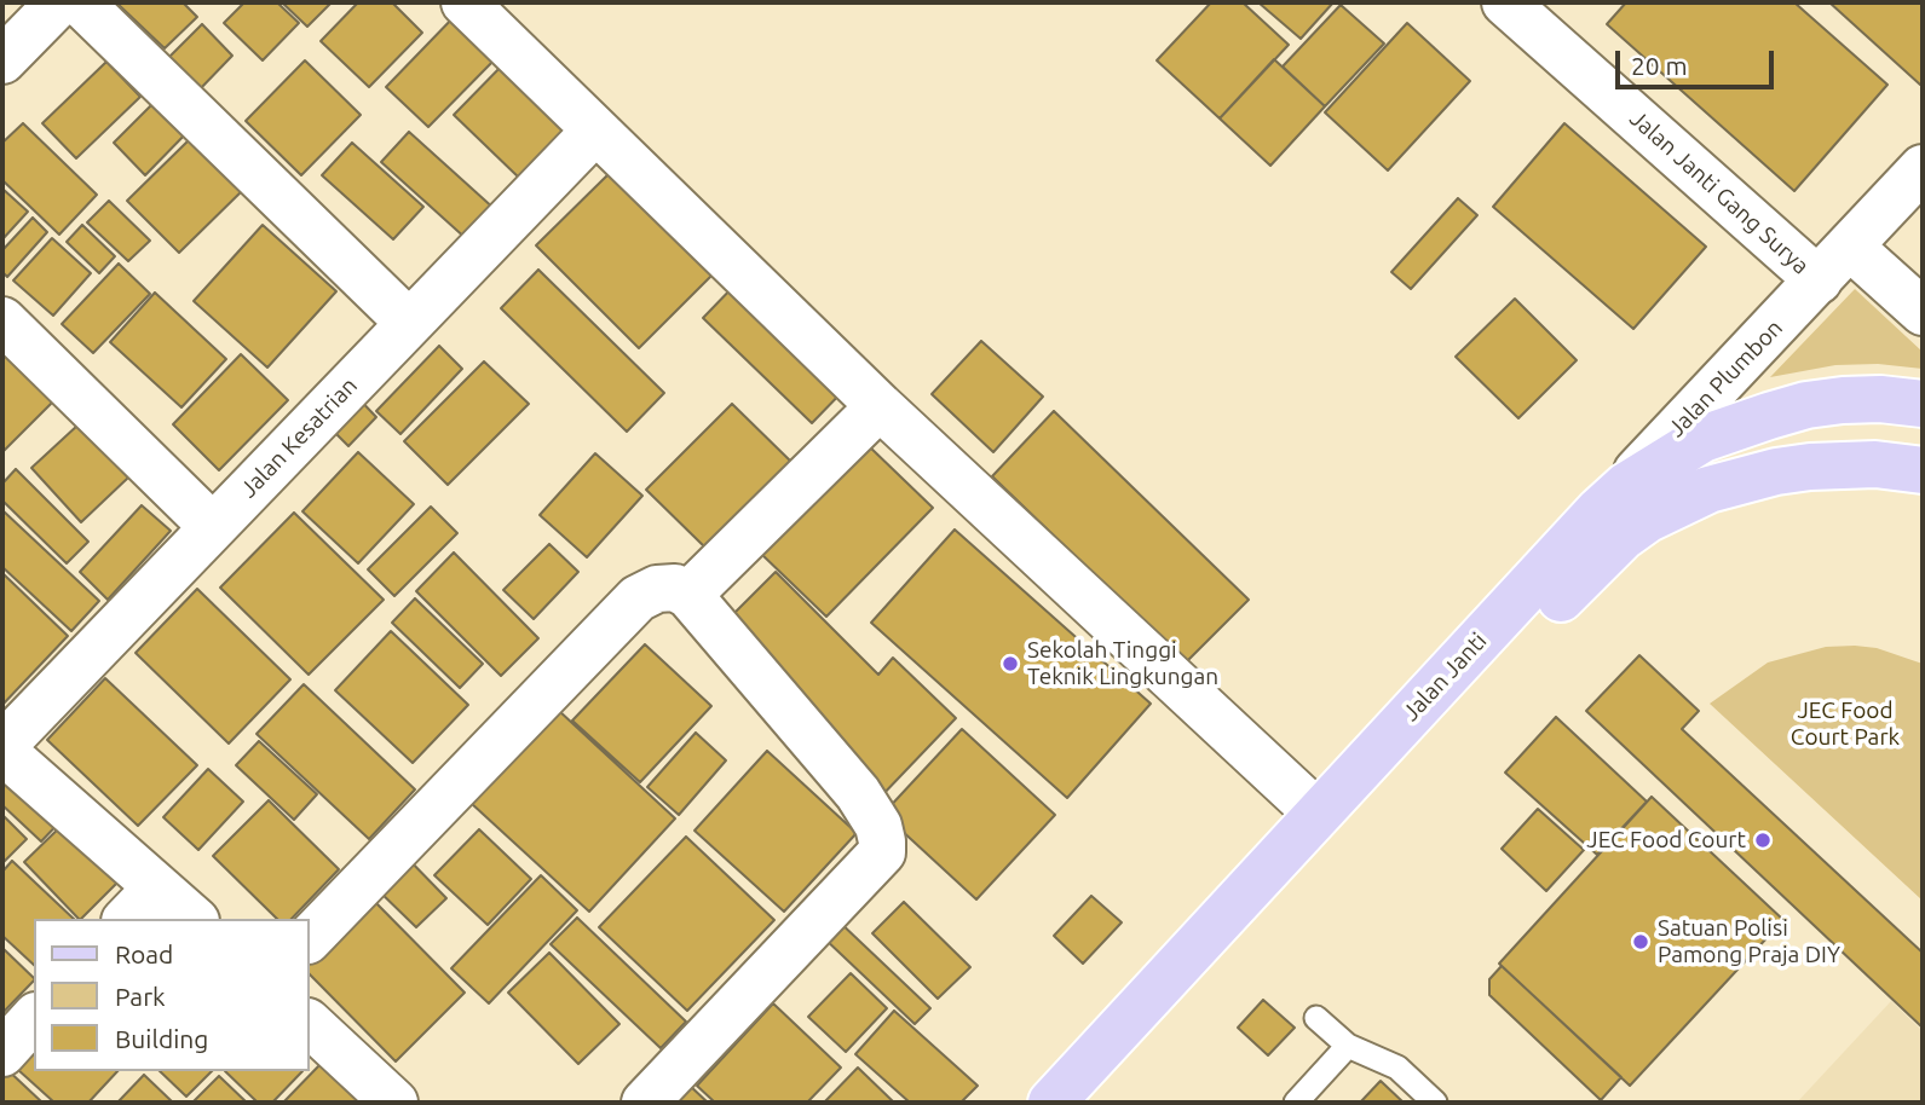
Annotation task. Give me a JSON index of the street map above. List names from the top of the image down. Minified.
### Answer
{"streets":{"main road":["Jalan Janti"],"street":["Jalan Janti Gang Surya","Jalan Plumbon","Jalan Kesatrian"]},"crossings":[["Jalan Janti Gang Surya","Jalan Plumbon"],["Jalan Plumbon","Jalan Janti"]],"parks":["JEC Food Court Park"],"places":["Sekolah Tinggi Teknik Lingkungan","JEC Food Court","Satuan Polisi Pamong Praja DIY"],"legend":["Road","Park","Building"],"scale_bar":"20 m"}
